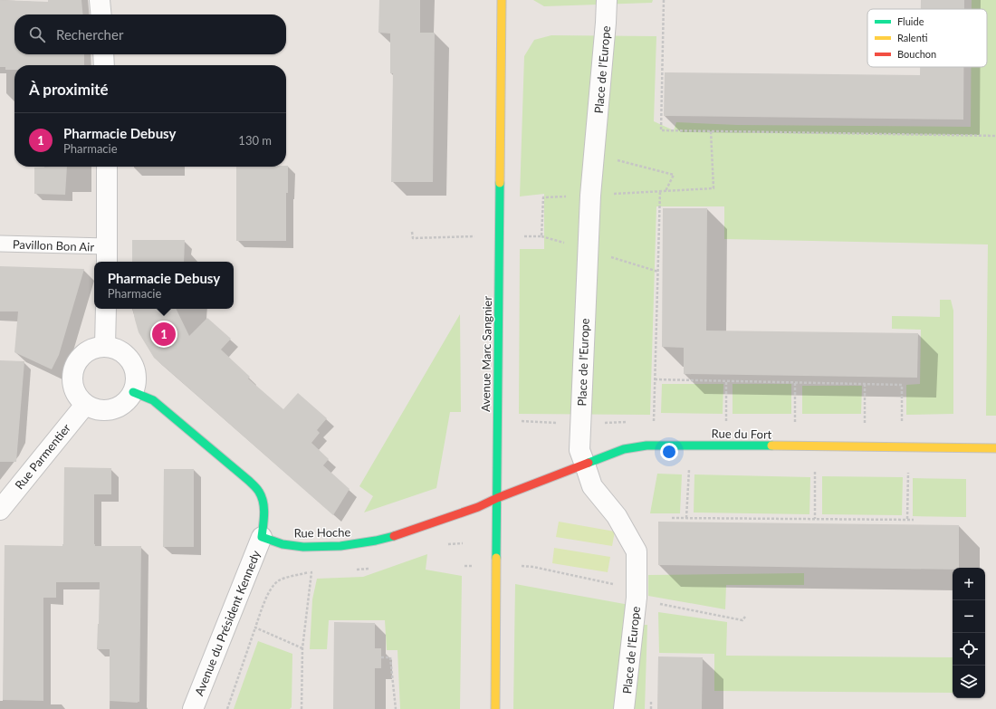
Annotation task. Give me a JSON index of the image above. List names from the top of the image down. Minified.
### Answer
{"streets":{"street":["Place de l'Europe","Avenue Marc Sangnier","Rue du Fort","Rue Parmentier","Rue Hoche","Avenue du Président Kennedy"],"lane":["Pavillon Bon Air"]},"crossings":[["Place de l'Europe","Rue du Fort"],["Avenue Marc Sangnier","Rue du Fort"],["Avenue Marc Sangnier","Rue Hoche"],["Rue du Fort","Rue Hoche"],["Rue Hoche","Avenue du Président Kennedy"]],"legend":["Fluide","Ralenti","Bouchon"],"page":{"search":"Rechercher","heading":"À proximité","list":[{"mark":"1","name":"Pharmacie Debusy","note":"Pharmacie","value":"130 m"}],"popup":["Pharmacie Debusy","Pharmacie"],"pins":"1","map_buttons":["+","−"]}}
